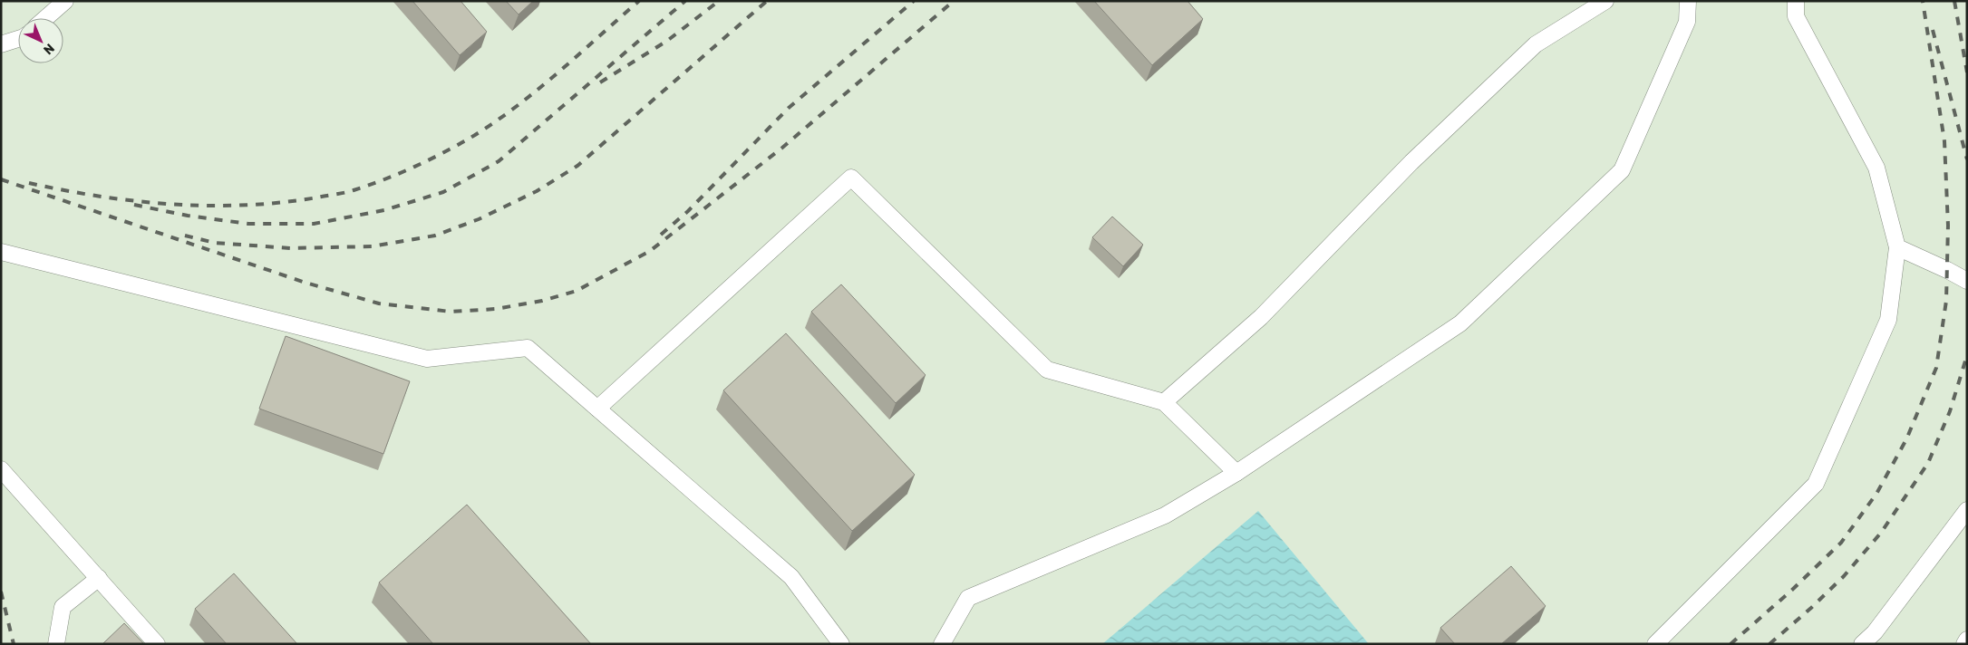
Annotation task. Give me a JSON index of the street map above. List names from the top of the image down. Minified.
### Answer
{"north":"bottom right"}
